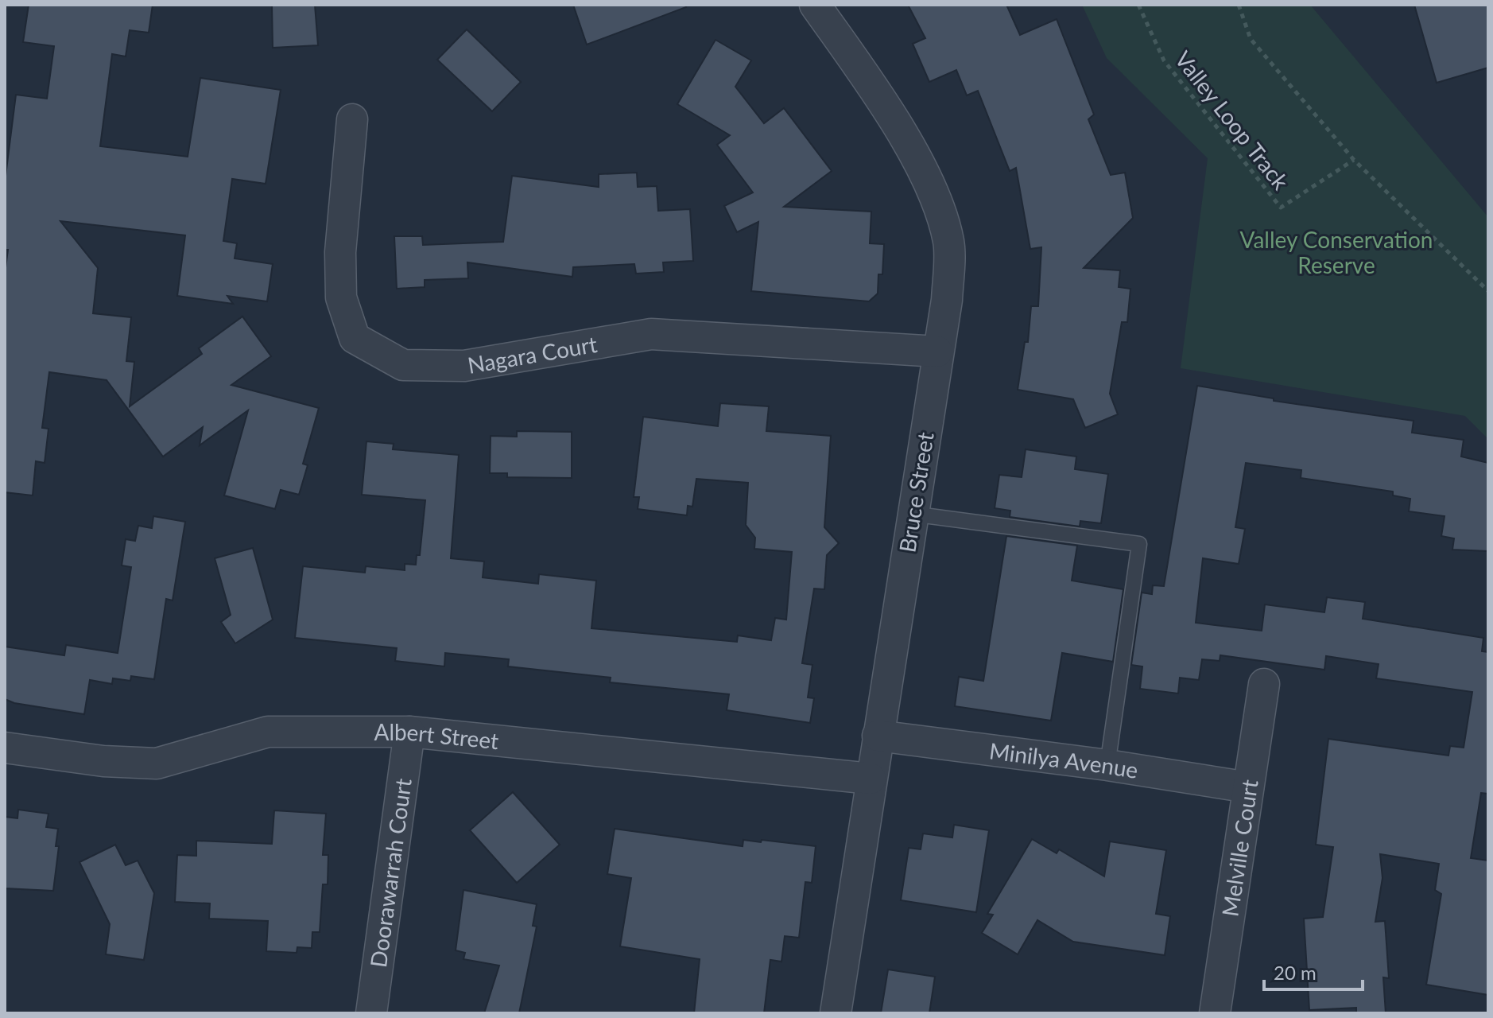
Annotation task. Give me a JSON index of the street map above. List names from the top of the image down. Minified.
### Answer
{"streets":{"street":["Nagara Court","Bruce Street","Albert Street","Minilya Avenue","Melville Court","Doorawarrah Court"],"path":["Valley Loop Track"]},"crossings":[["Nagara Court","Bruce Street"],["Bruce Street","Albert Street"],["Bruce Street","Minilya Avenue"],["Albert Street","Doorawarrah Court"],["Minilya Avenue","Melville Court"]],"parks":["Valley Conservation Reserve"],"scale_bar":"20 m"}
